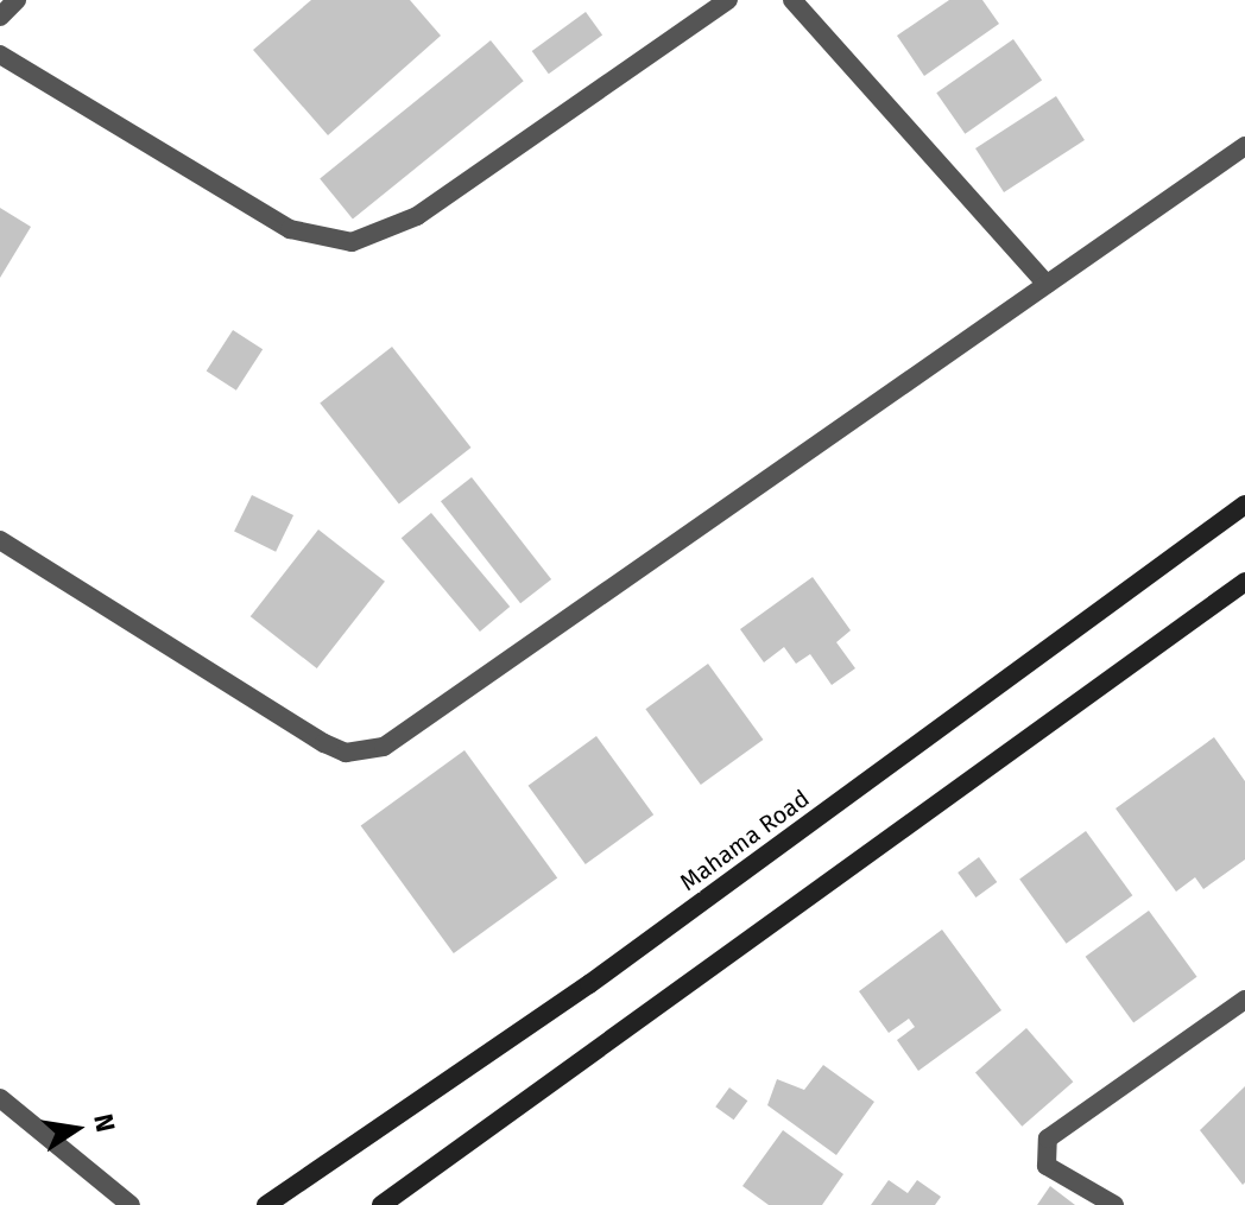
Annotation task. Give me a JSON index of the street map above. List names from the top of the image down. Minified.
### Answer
{"streets":{"street":["Mahama Road"]},"north":"right"}
